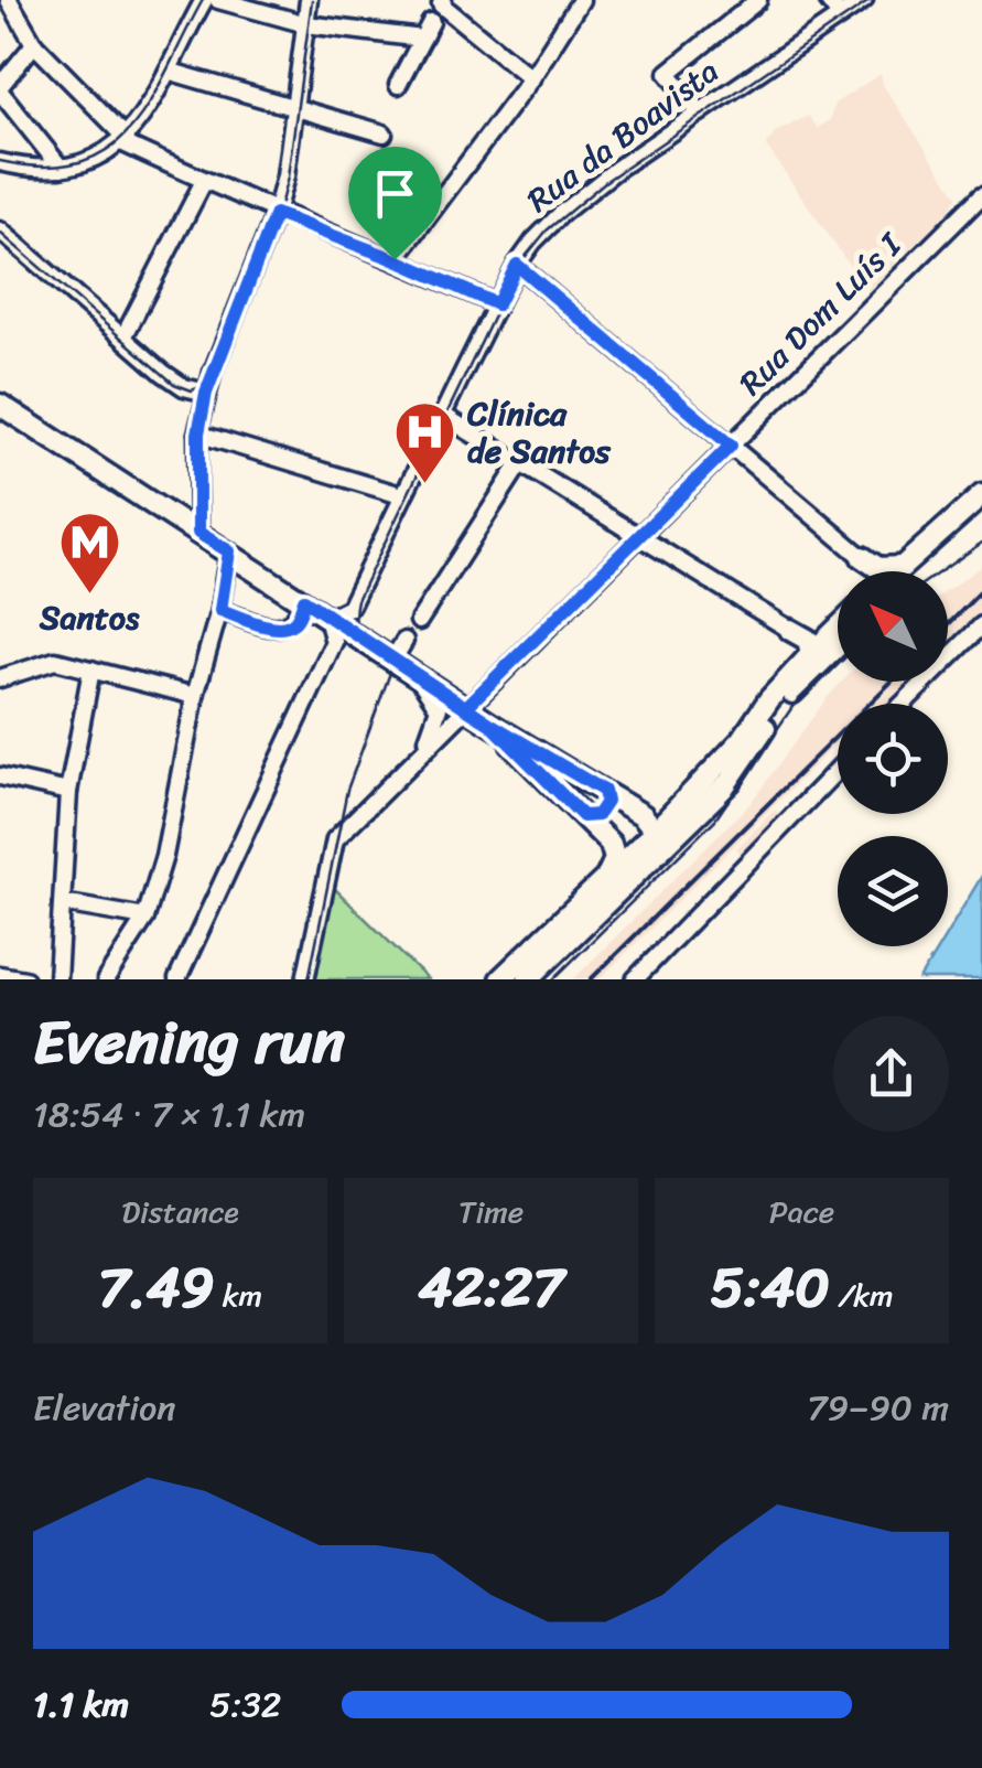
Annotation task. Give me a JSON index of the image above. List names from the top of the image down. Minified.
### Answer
{"streets":{"street":["Rua da Boavista","Rua Dom Luís I"]},"places":{"hospital":["Clínica de Santos"],"metro station":["Santos"]},"north":"top left","page":{"heading":["Evening run","18:54 · 7 × 1.1 km"],"stats":[["Distance","7.49 km"],["Time","42:27"],["Pace","5:40 /km"]],"chart":["Elevation","79–90 m"],"list":[{"name":"1.1 km","note":"5:32"}]}}
